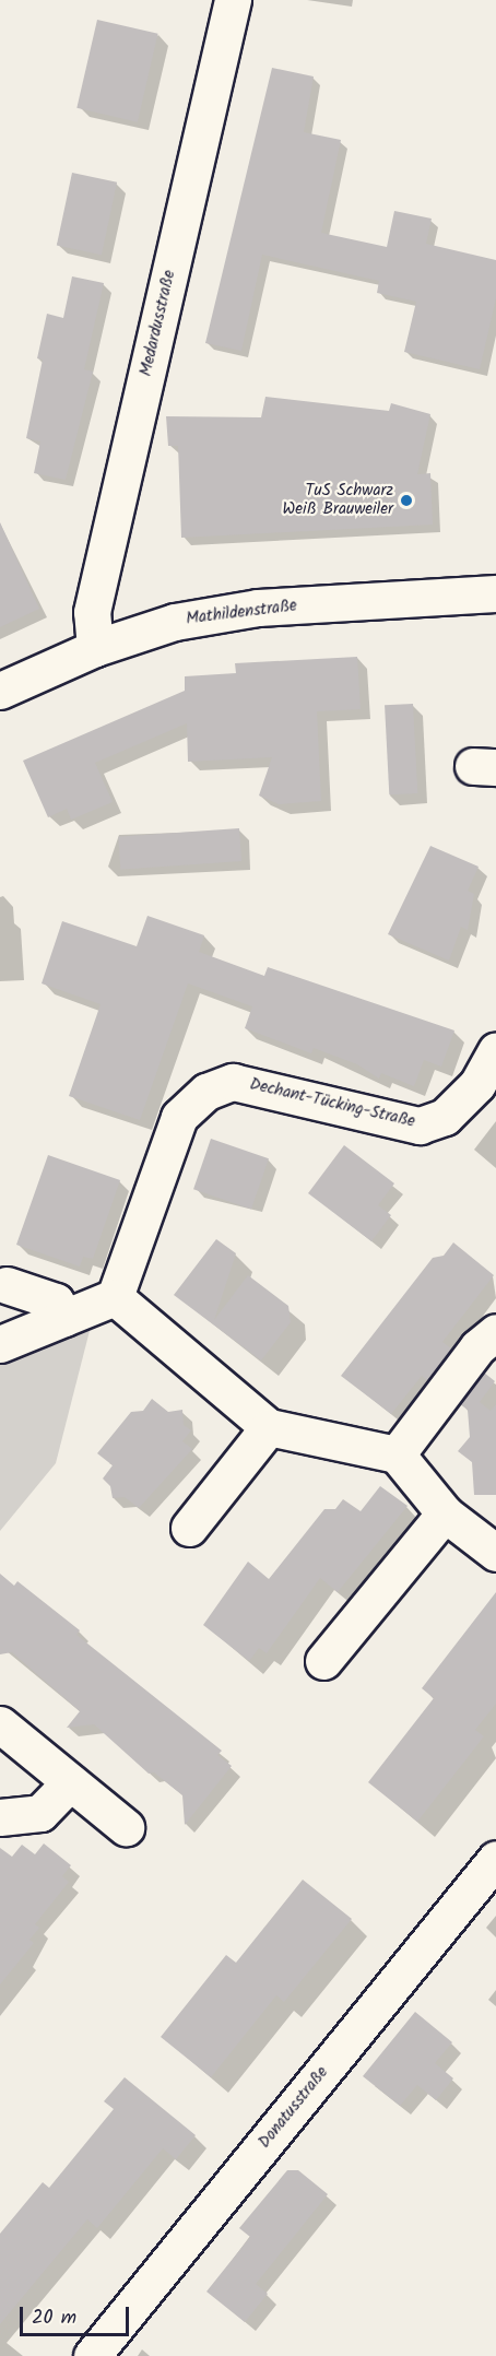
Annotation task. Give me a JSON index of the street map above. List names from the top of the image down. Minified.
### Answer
{"streets":{"street":["Medardusstraße","Mathildenstraße","Dechant-Tücking-Straße","Donatusstraße"]},"crossings":[["Medardusstraße","Mathildenstraße"]],"places":["TuS Schwarz Weiß Brauweiler"],"scale_bar":"20 m"}
